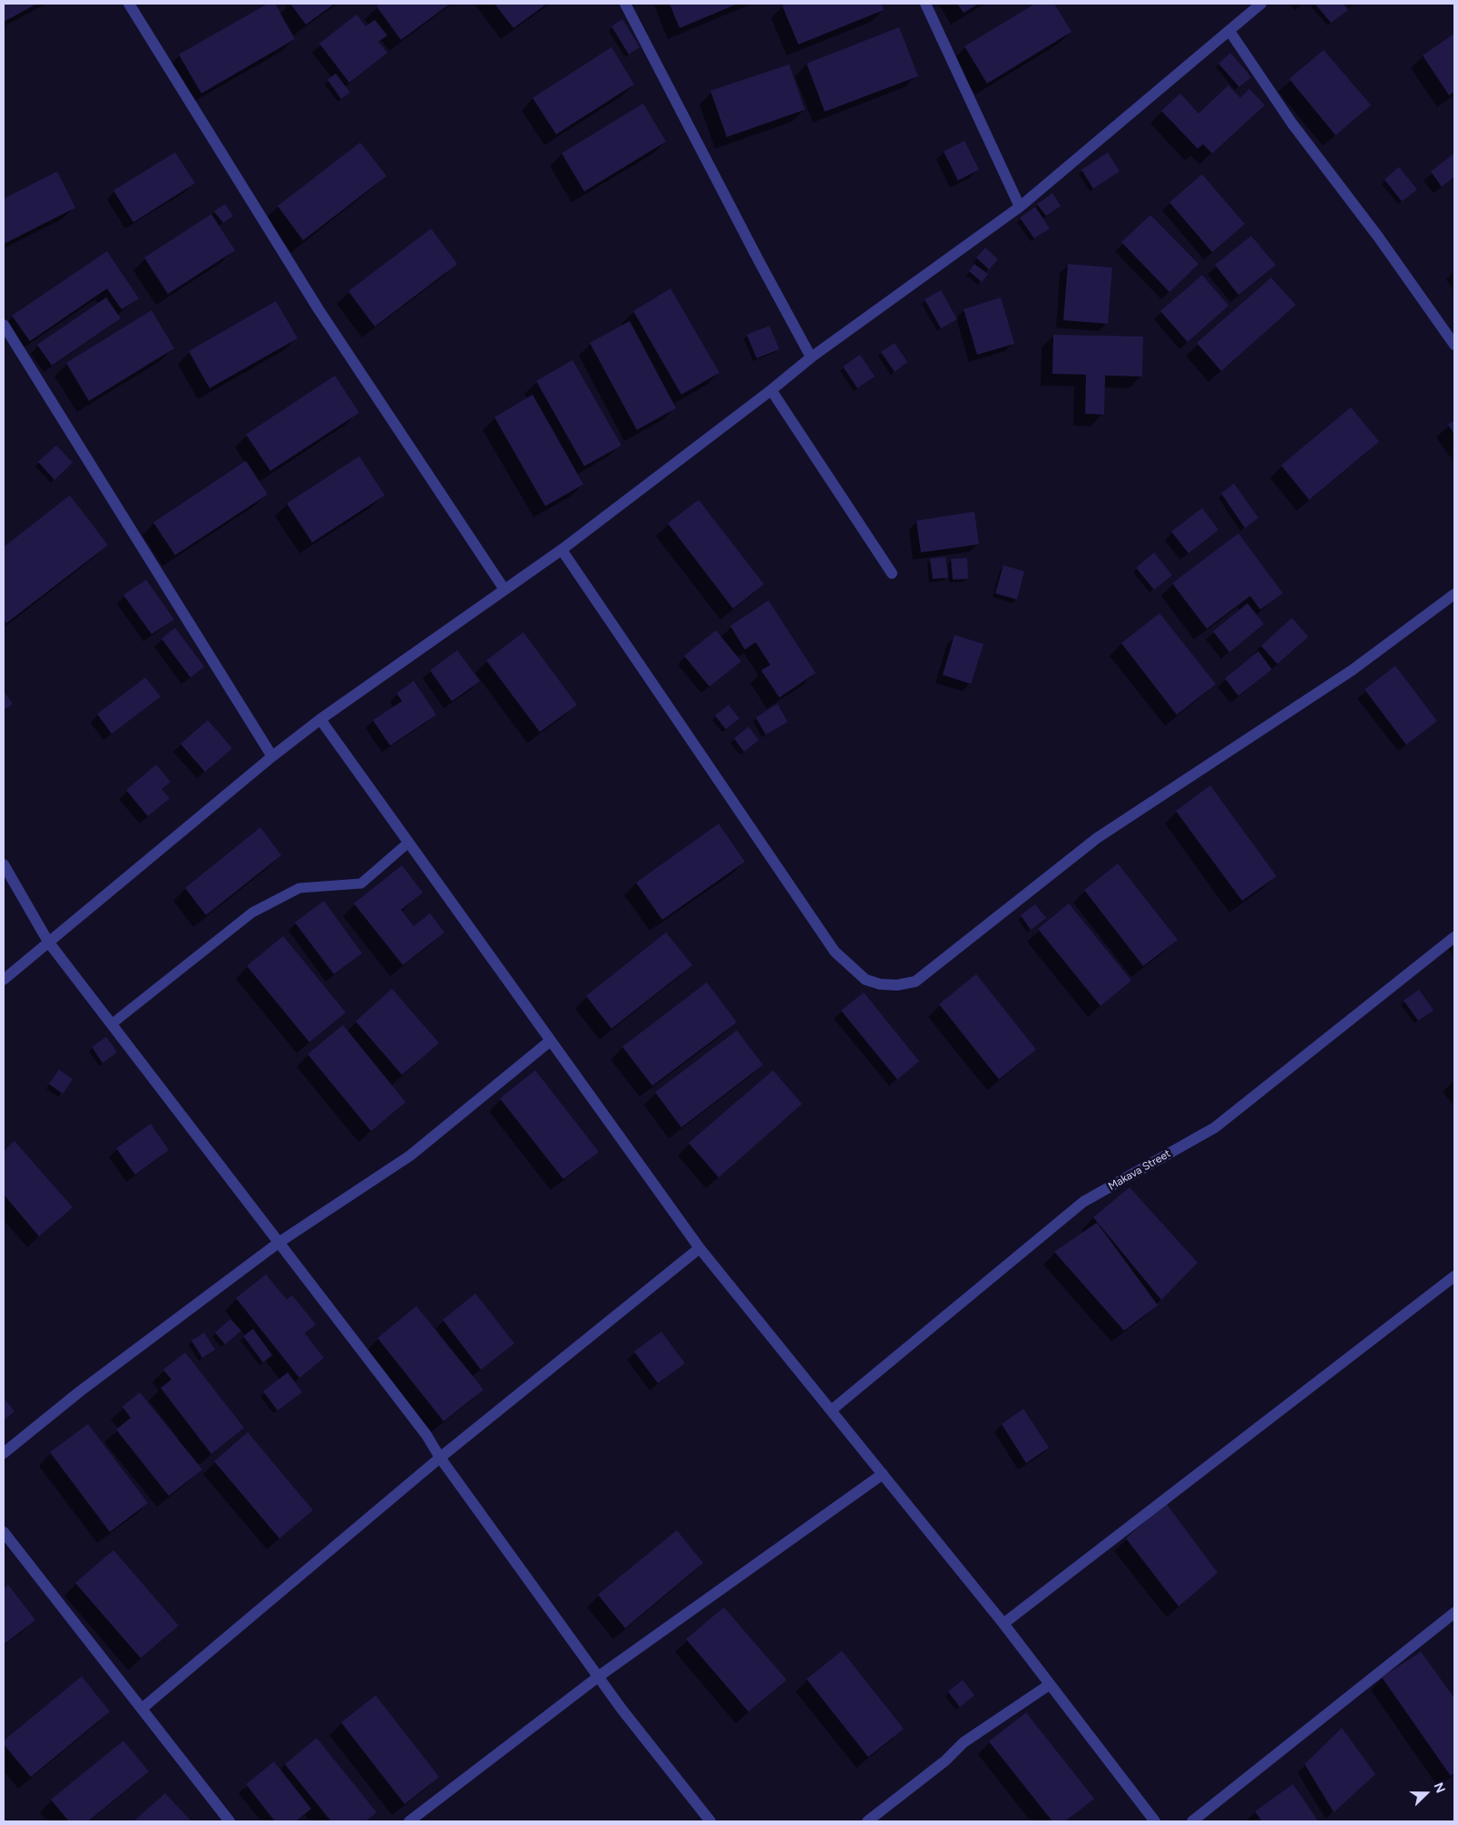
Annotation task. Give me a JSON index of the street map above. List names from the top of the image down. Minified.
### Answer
{"streets":{"street":["Makava Street"]},"north":"right"}
